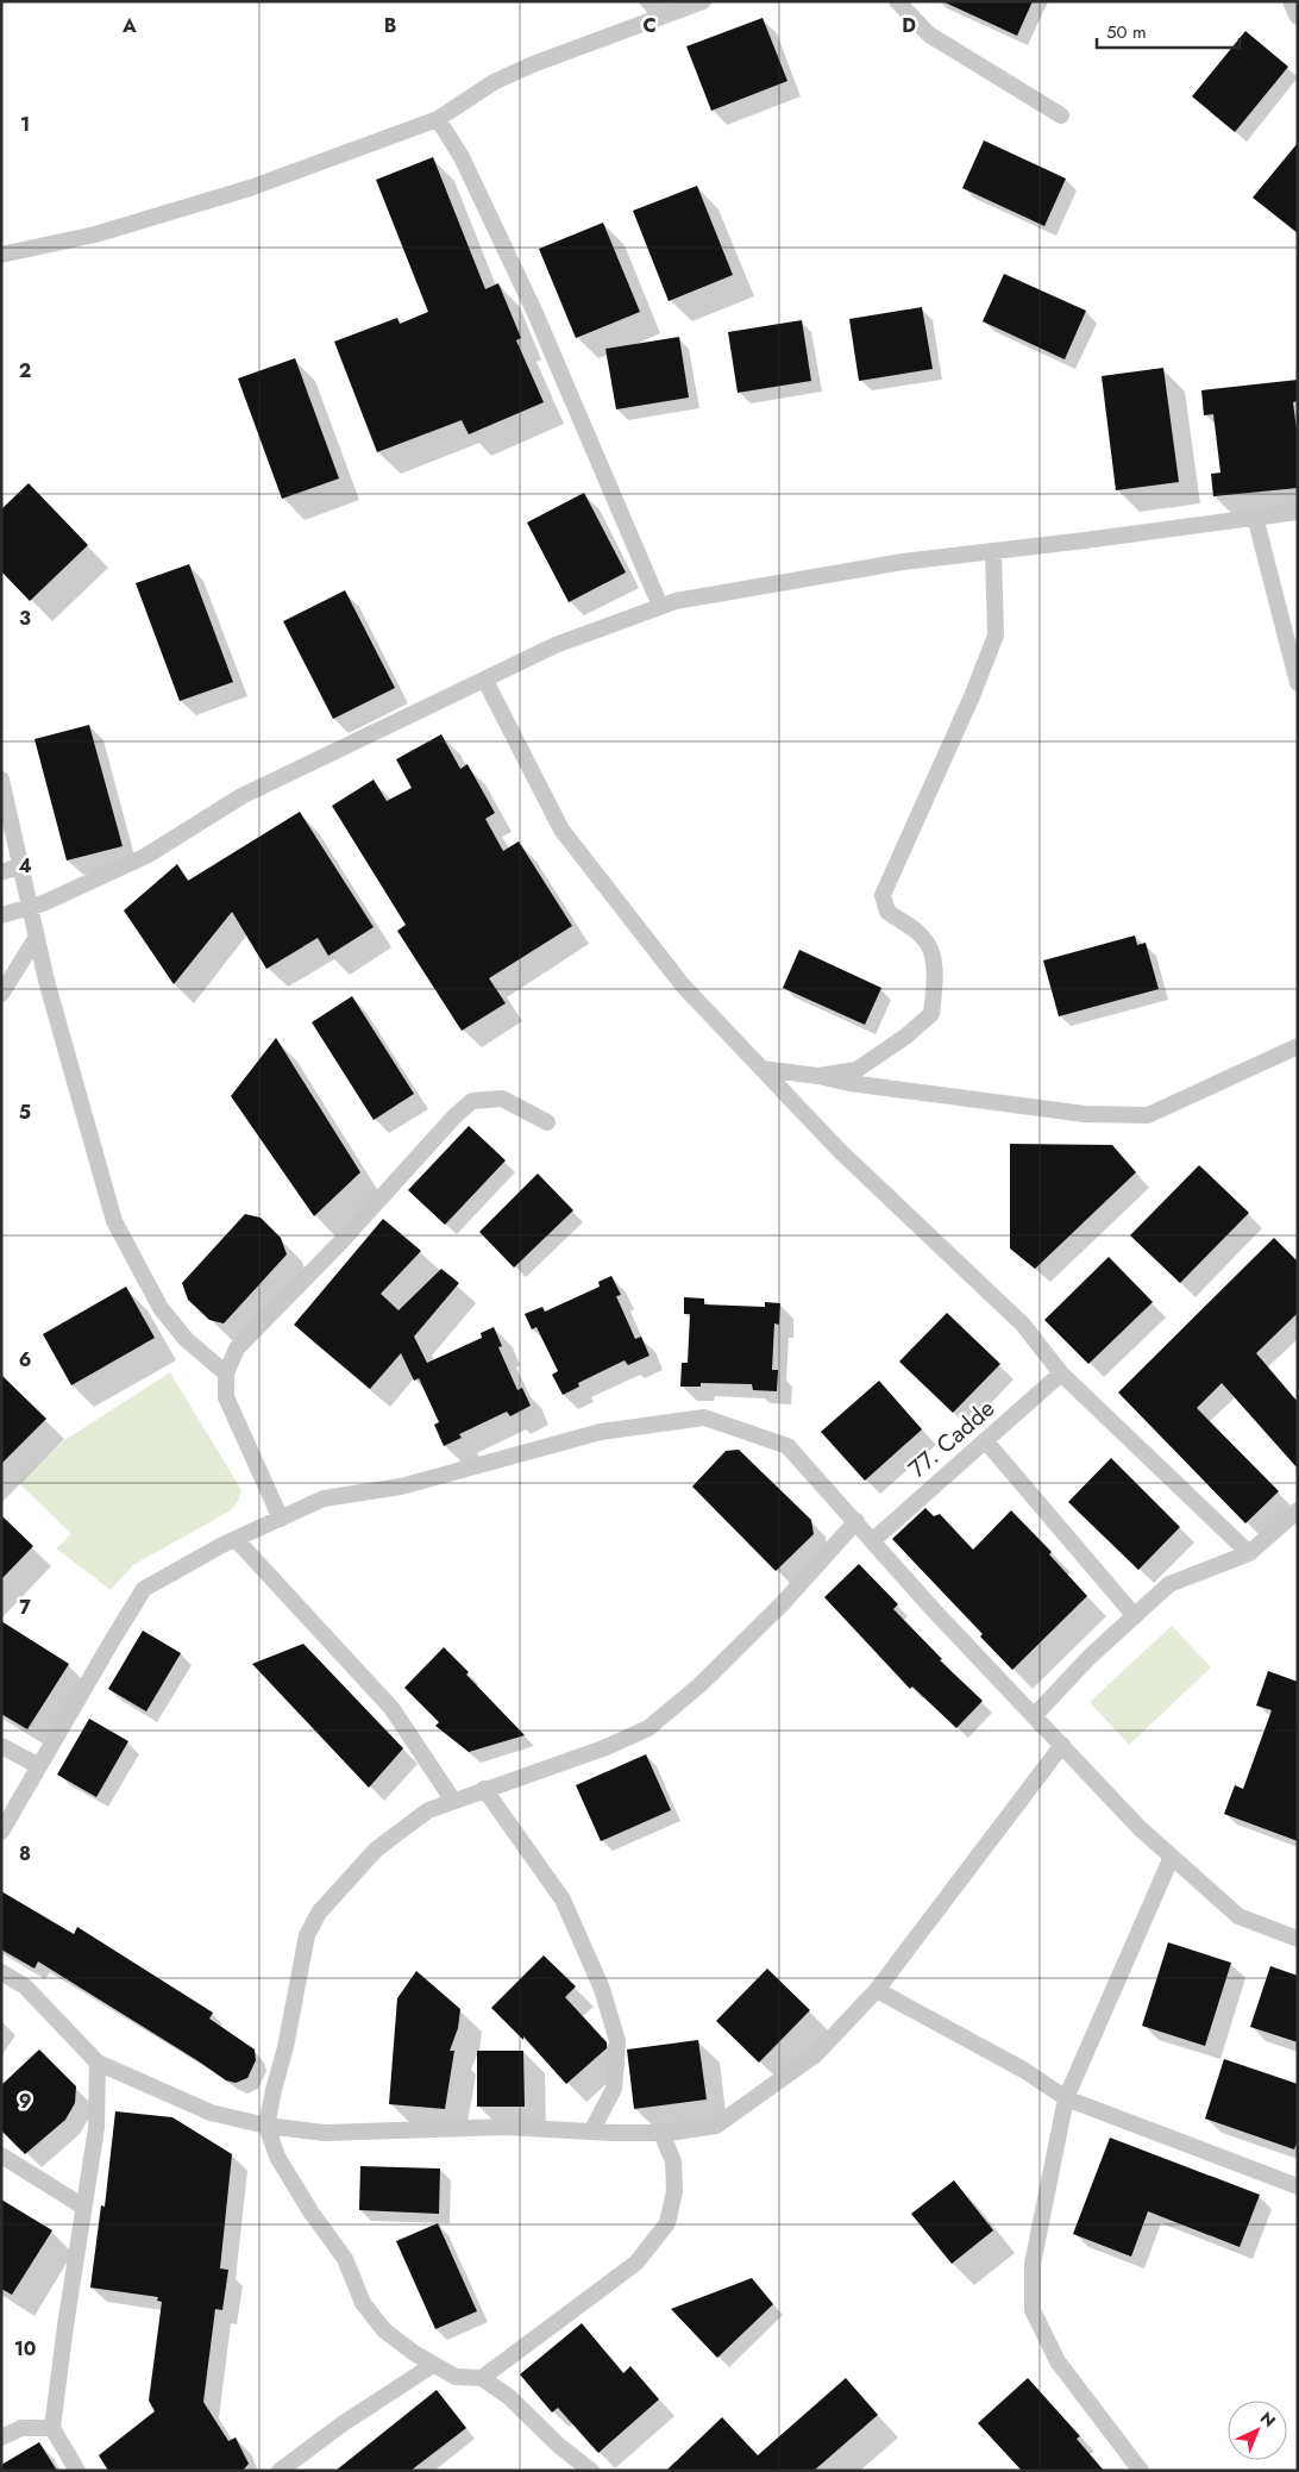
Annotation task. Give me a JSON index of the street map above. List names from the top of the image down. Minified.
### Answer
{"streets":{"street":["77. Cadde"]},"scale_bar":"50 m","north":"top right","grid":{"columns":["A","B","C","D"],"rows":["1","2","3","4","5","6","7","8","9","10"]}}
